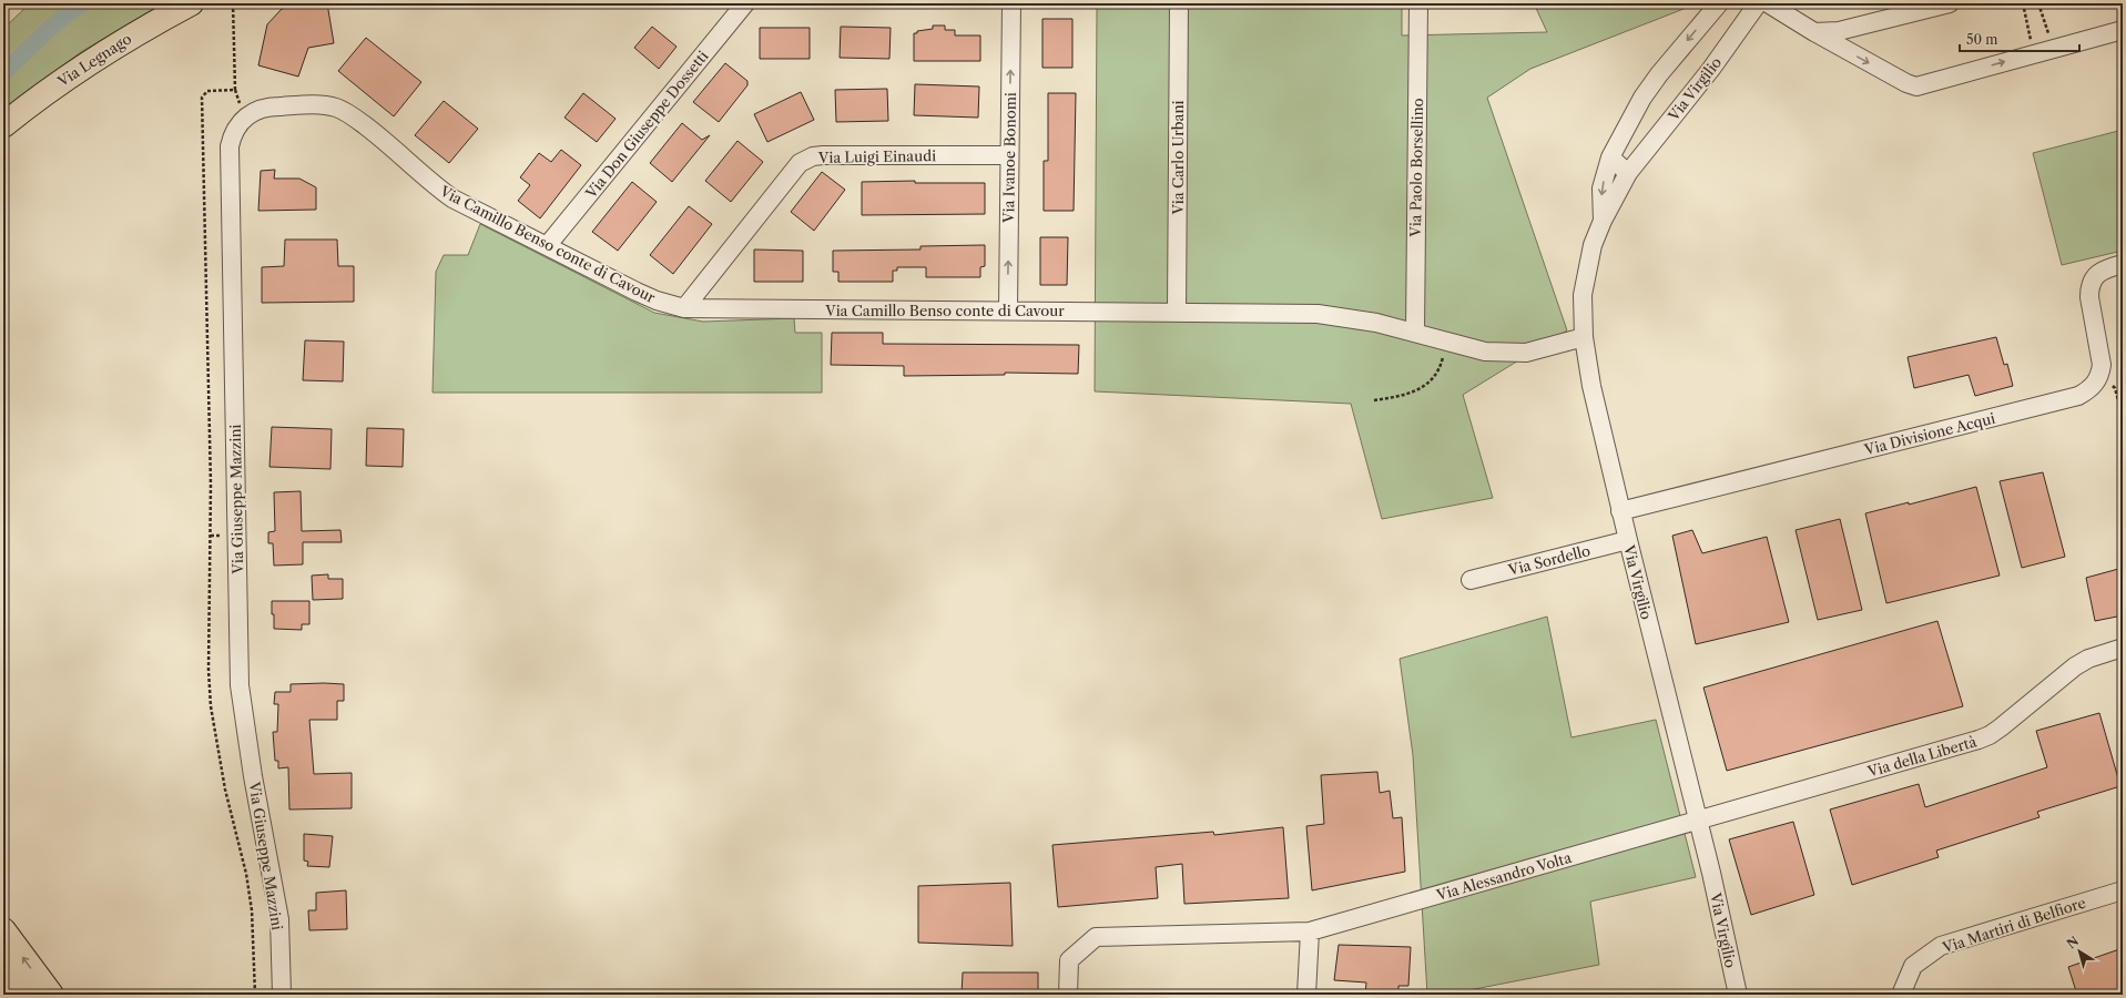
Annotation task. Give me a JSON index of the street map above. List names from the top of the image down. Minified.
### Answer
{"streets":{"main road":["Via Legnago"],"street":["Via Virgilio","Via Don Giuseppe Dossetti","Via Luigi Einaudi","Via Ivanoe Bonomi","Via Carlo Urbani","Via Paolo Borsellino","Via Camillo Benso conte di Cavour","Via Divisione Acqui","Via Giuseppe Mazzini","Via Sordello","Via della Libertà","Via Alessandro Volta","Via Martiri di Belfiore"]},"crossings":[["Via Virgilio","Via Camillo Benso conte di Cavour"],["Via Virgilio","Via Divisione Acqui"],["Via Virgilio","Via Sordello"],["Via Virgilio","Via della Libertà"],["Via Virgilio","Via Alessandro Volta"],["Via Don Giuseppe Dossetti","Via Camillo Benso conte di Cavour"],["Via Luigi Einaudi","Via Ivanoe Bonomi"],["Via Luigi Einaudi","Via Camillo Benso conte di Cavour"],["Via Ivanoe Bonomi","Via Camillo Benso conte di Cavour"],["Via Carlo Urbani","Via Camillo Benso conte di Cavour"],["Via Paolo Borsellino","Via Camillo Benso conte di Cavour"],["Via Camillo Benso conte di Cavour","Via Giuseppe Mazzini"],["Via della Libertà","Via Alessandro Volta"]],"one_way":["Via Ivanoe Bonomi"],"scale_bar":"50 m","north":"top left"}
